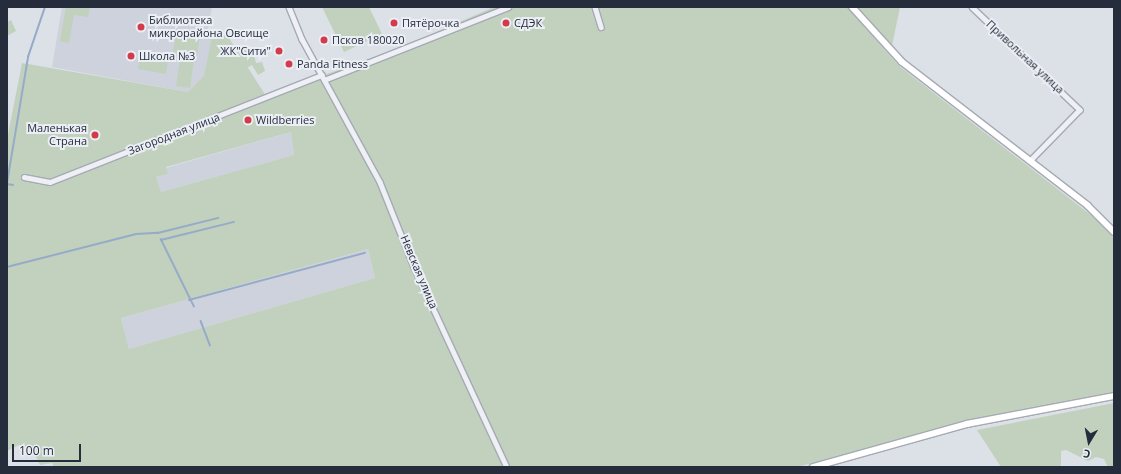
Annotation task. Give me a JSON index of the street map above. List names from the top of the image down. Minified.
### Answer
{"streets":{"street":["Привольная улица","Загородная улица","Невская улица"]},"crossings":[["Загородная улица","Невская улица"]],"places":["Пятёрочка","СДЭК","Библиотека микрорайона Овсище","Псков 180020","ЖК\"Сити\"","Школа №3","Panda Fitness","Wildberries","Маленькая Страна"],"scale_bar":"100 m","north":"bottom"}
